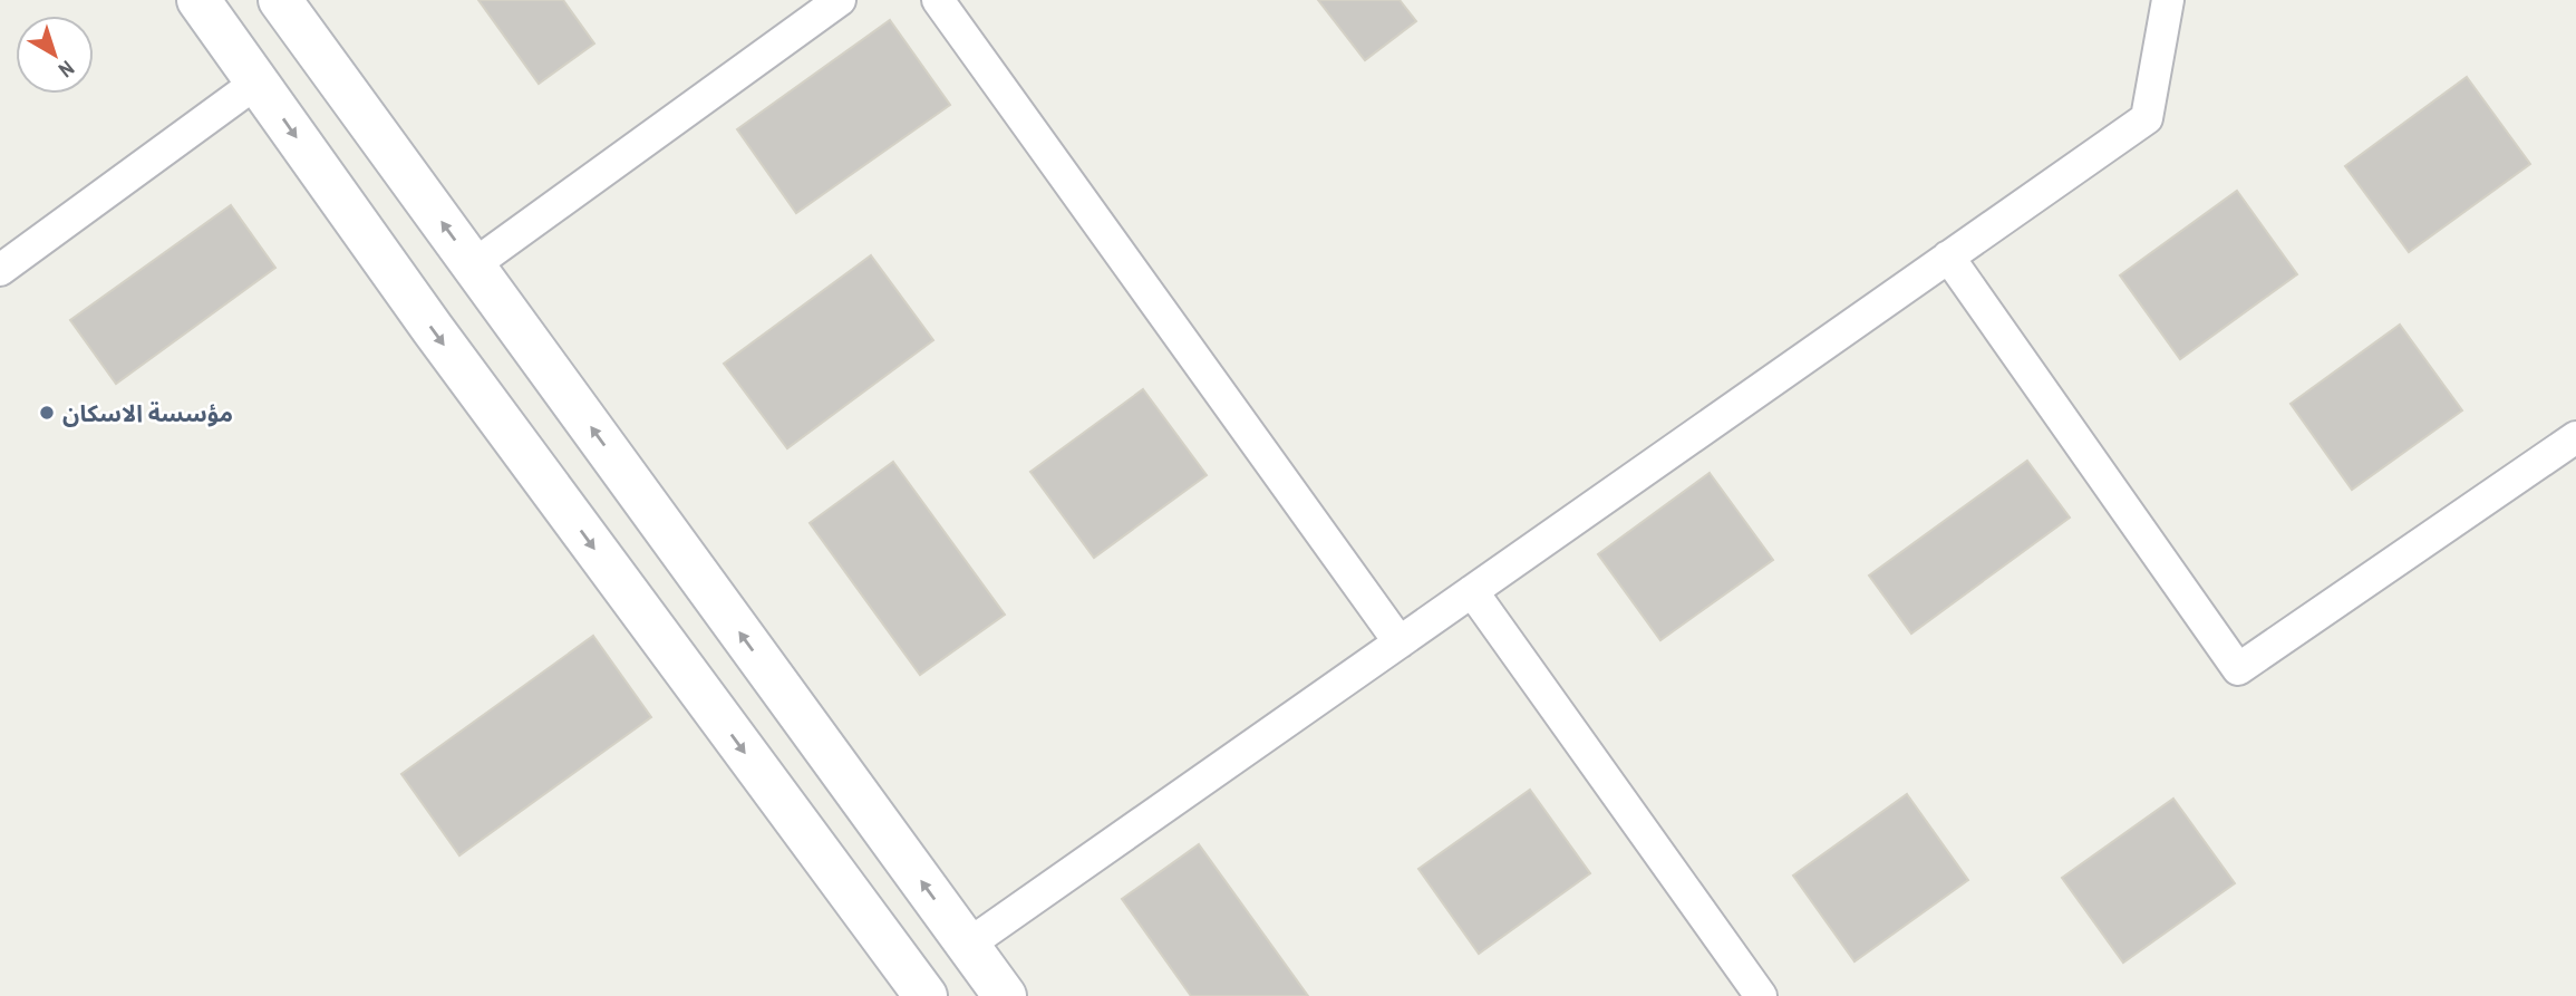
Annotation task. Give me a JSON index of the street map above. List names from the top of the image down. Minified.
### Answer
{"places":["مؤسسة الاسكان"],"north":"bottom right"}
